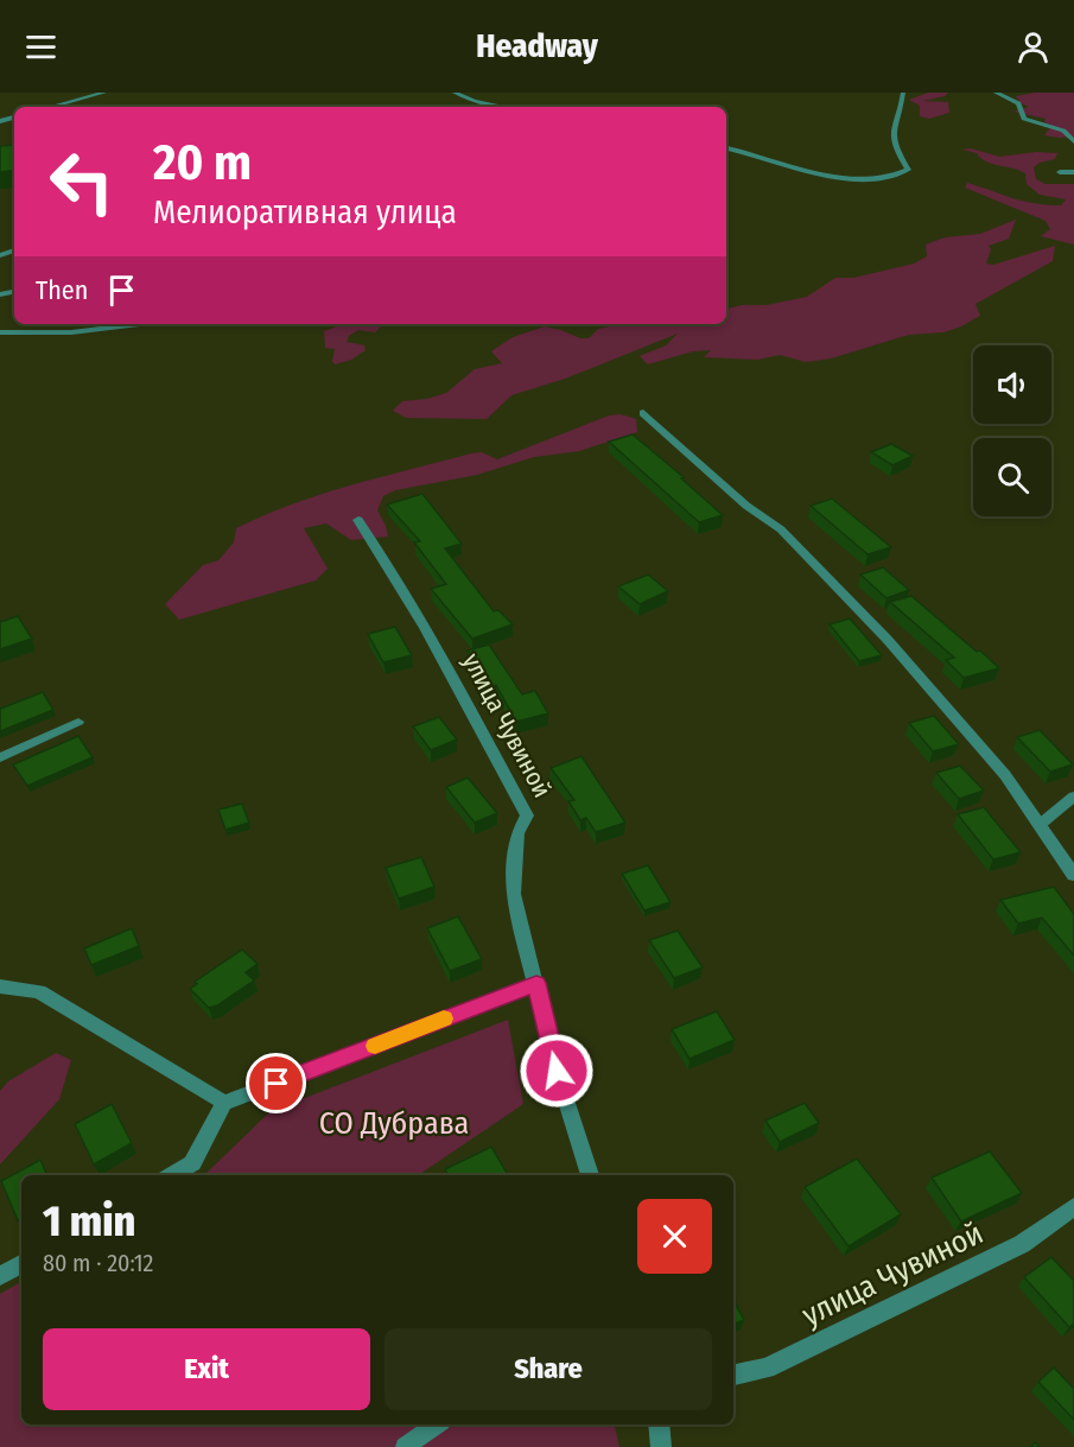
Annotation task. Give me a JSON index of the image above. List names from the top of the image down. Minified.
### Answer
{"streets":{"street":["улица Чувиной"]},"parks":["СО Дубрава"],"page":{"header":"Headway","turn":["20 m","Мелиоративная улица"],"then":"Then","heading":["1 min","80 m · 20:12"],"buttons":["Exit","Share"]}}
